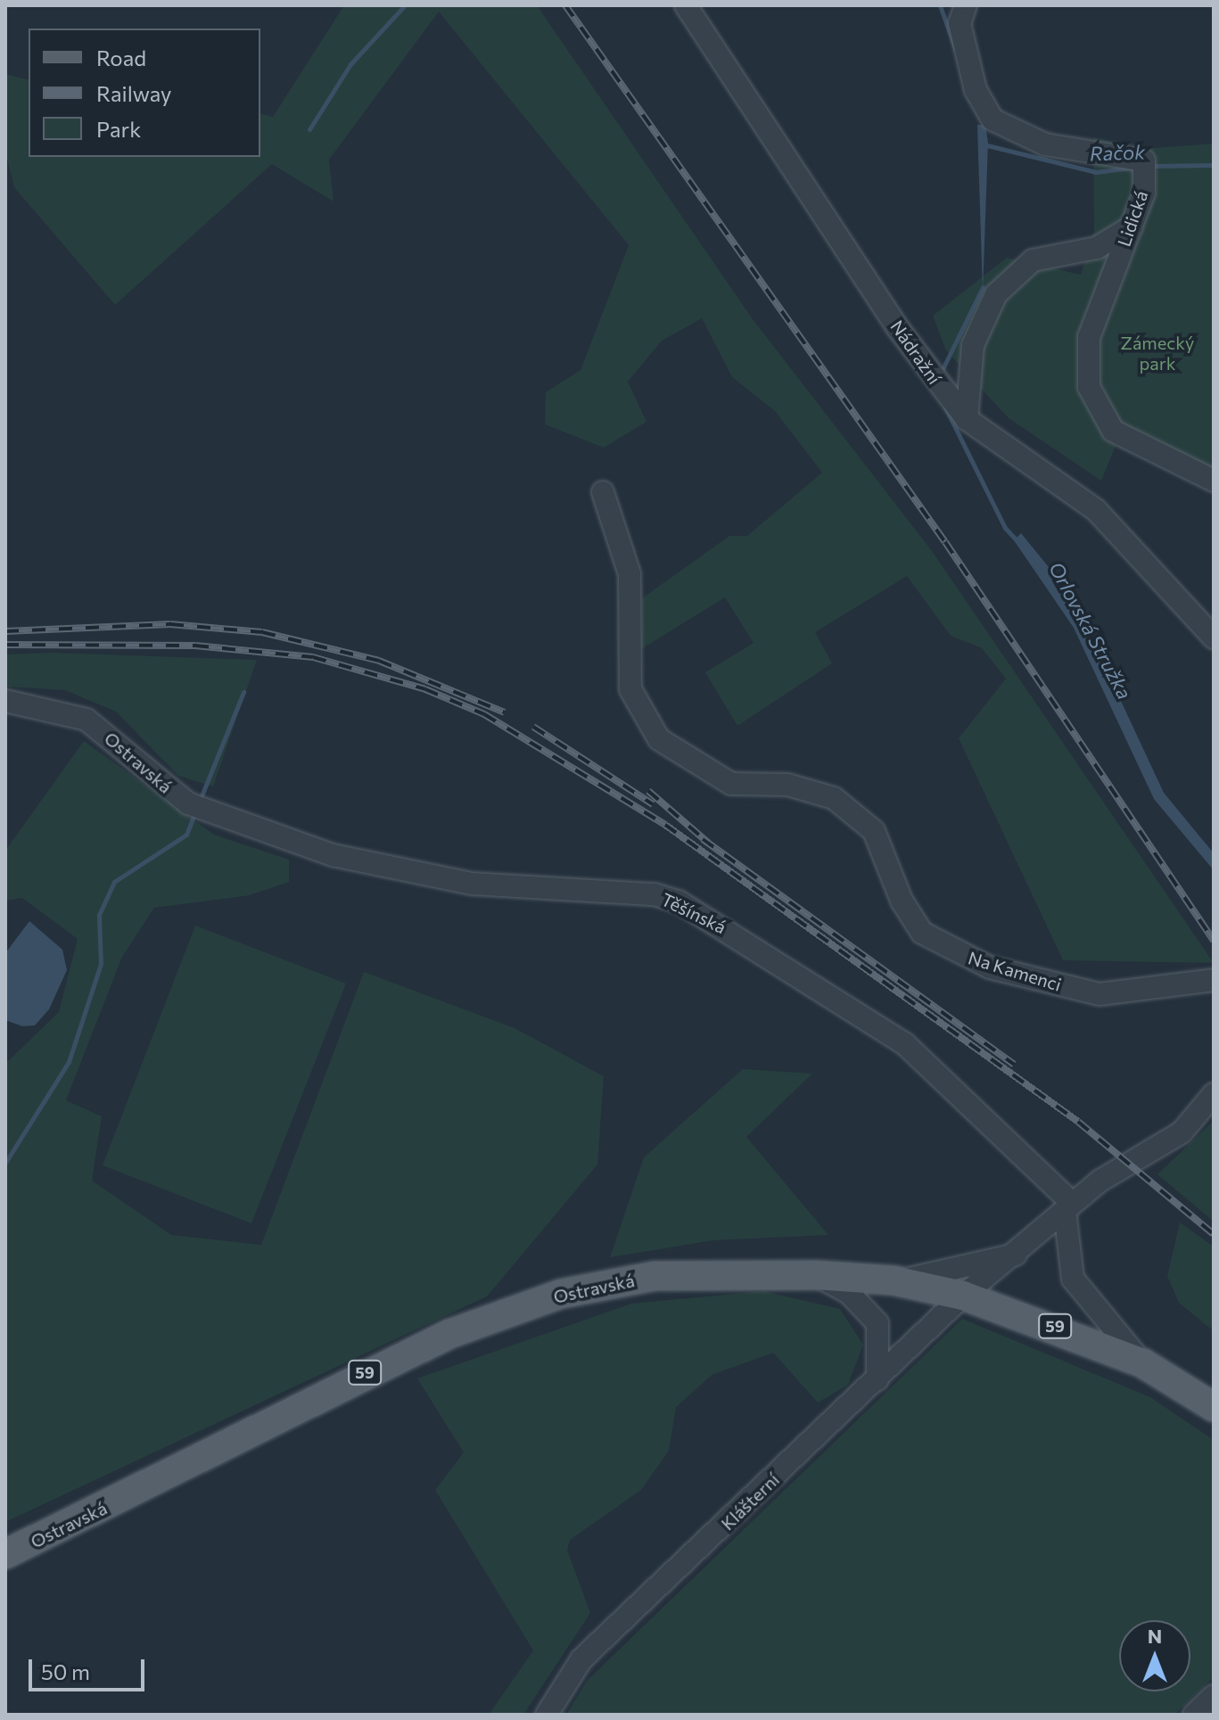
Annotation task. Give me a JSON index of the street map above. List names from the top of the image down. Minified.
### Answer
{"streets":{"main road":["Ostravská","59"],"street":["Lidická","Nádražní","Těšínská","Na Kamenci","Klášterní"]},"crossings":[["Ostravská","Těšínská"],["Ostravská","Klášterní"],["Těšínská","Klášterní"]],"water":["Račok","Orlovská Stružka"],"parks":["Zámecký park"],"legend":["Road","Railway","Park"],"scale_bar":"50 m","north":"top"}
